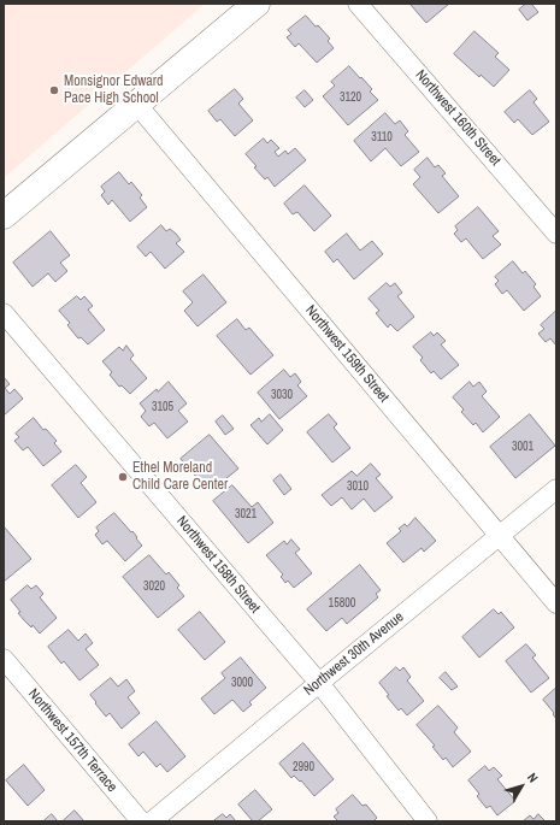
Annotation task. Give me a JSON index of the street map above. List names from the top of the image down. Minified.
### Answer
{"streets":{"street":["Northwest 160th Street","Northwest 159th Street","Northwest 158th Street","Northwest 30th Avenue","Northwest 157th Terrace"]},"crossings":[["Northwest 159th Street","Northwest 30th Avenue"],["Northwest 158th Street","Northwest 30th Avenue"]],"places":["Monsignor Edward Pace High School","Ethel Moreland Child Care Center"],"house_numbers":["3120","3110","3030","3105","3001","3010","3021","3020","15800","3000","2990"],"north":"top right"}
